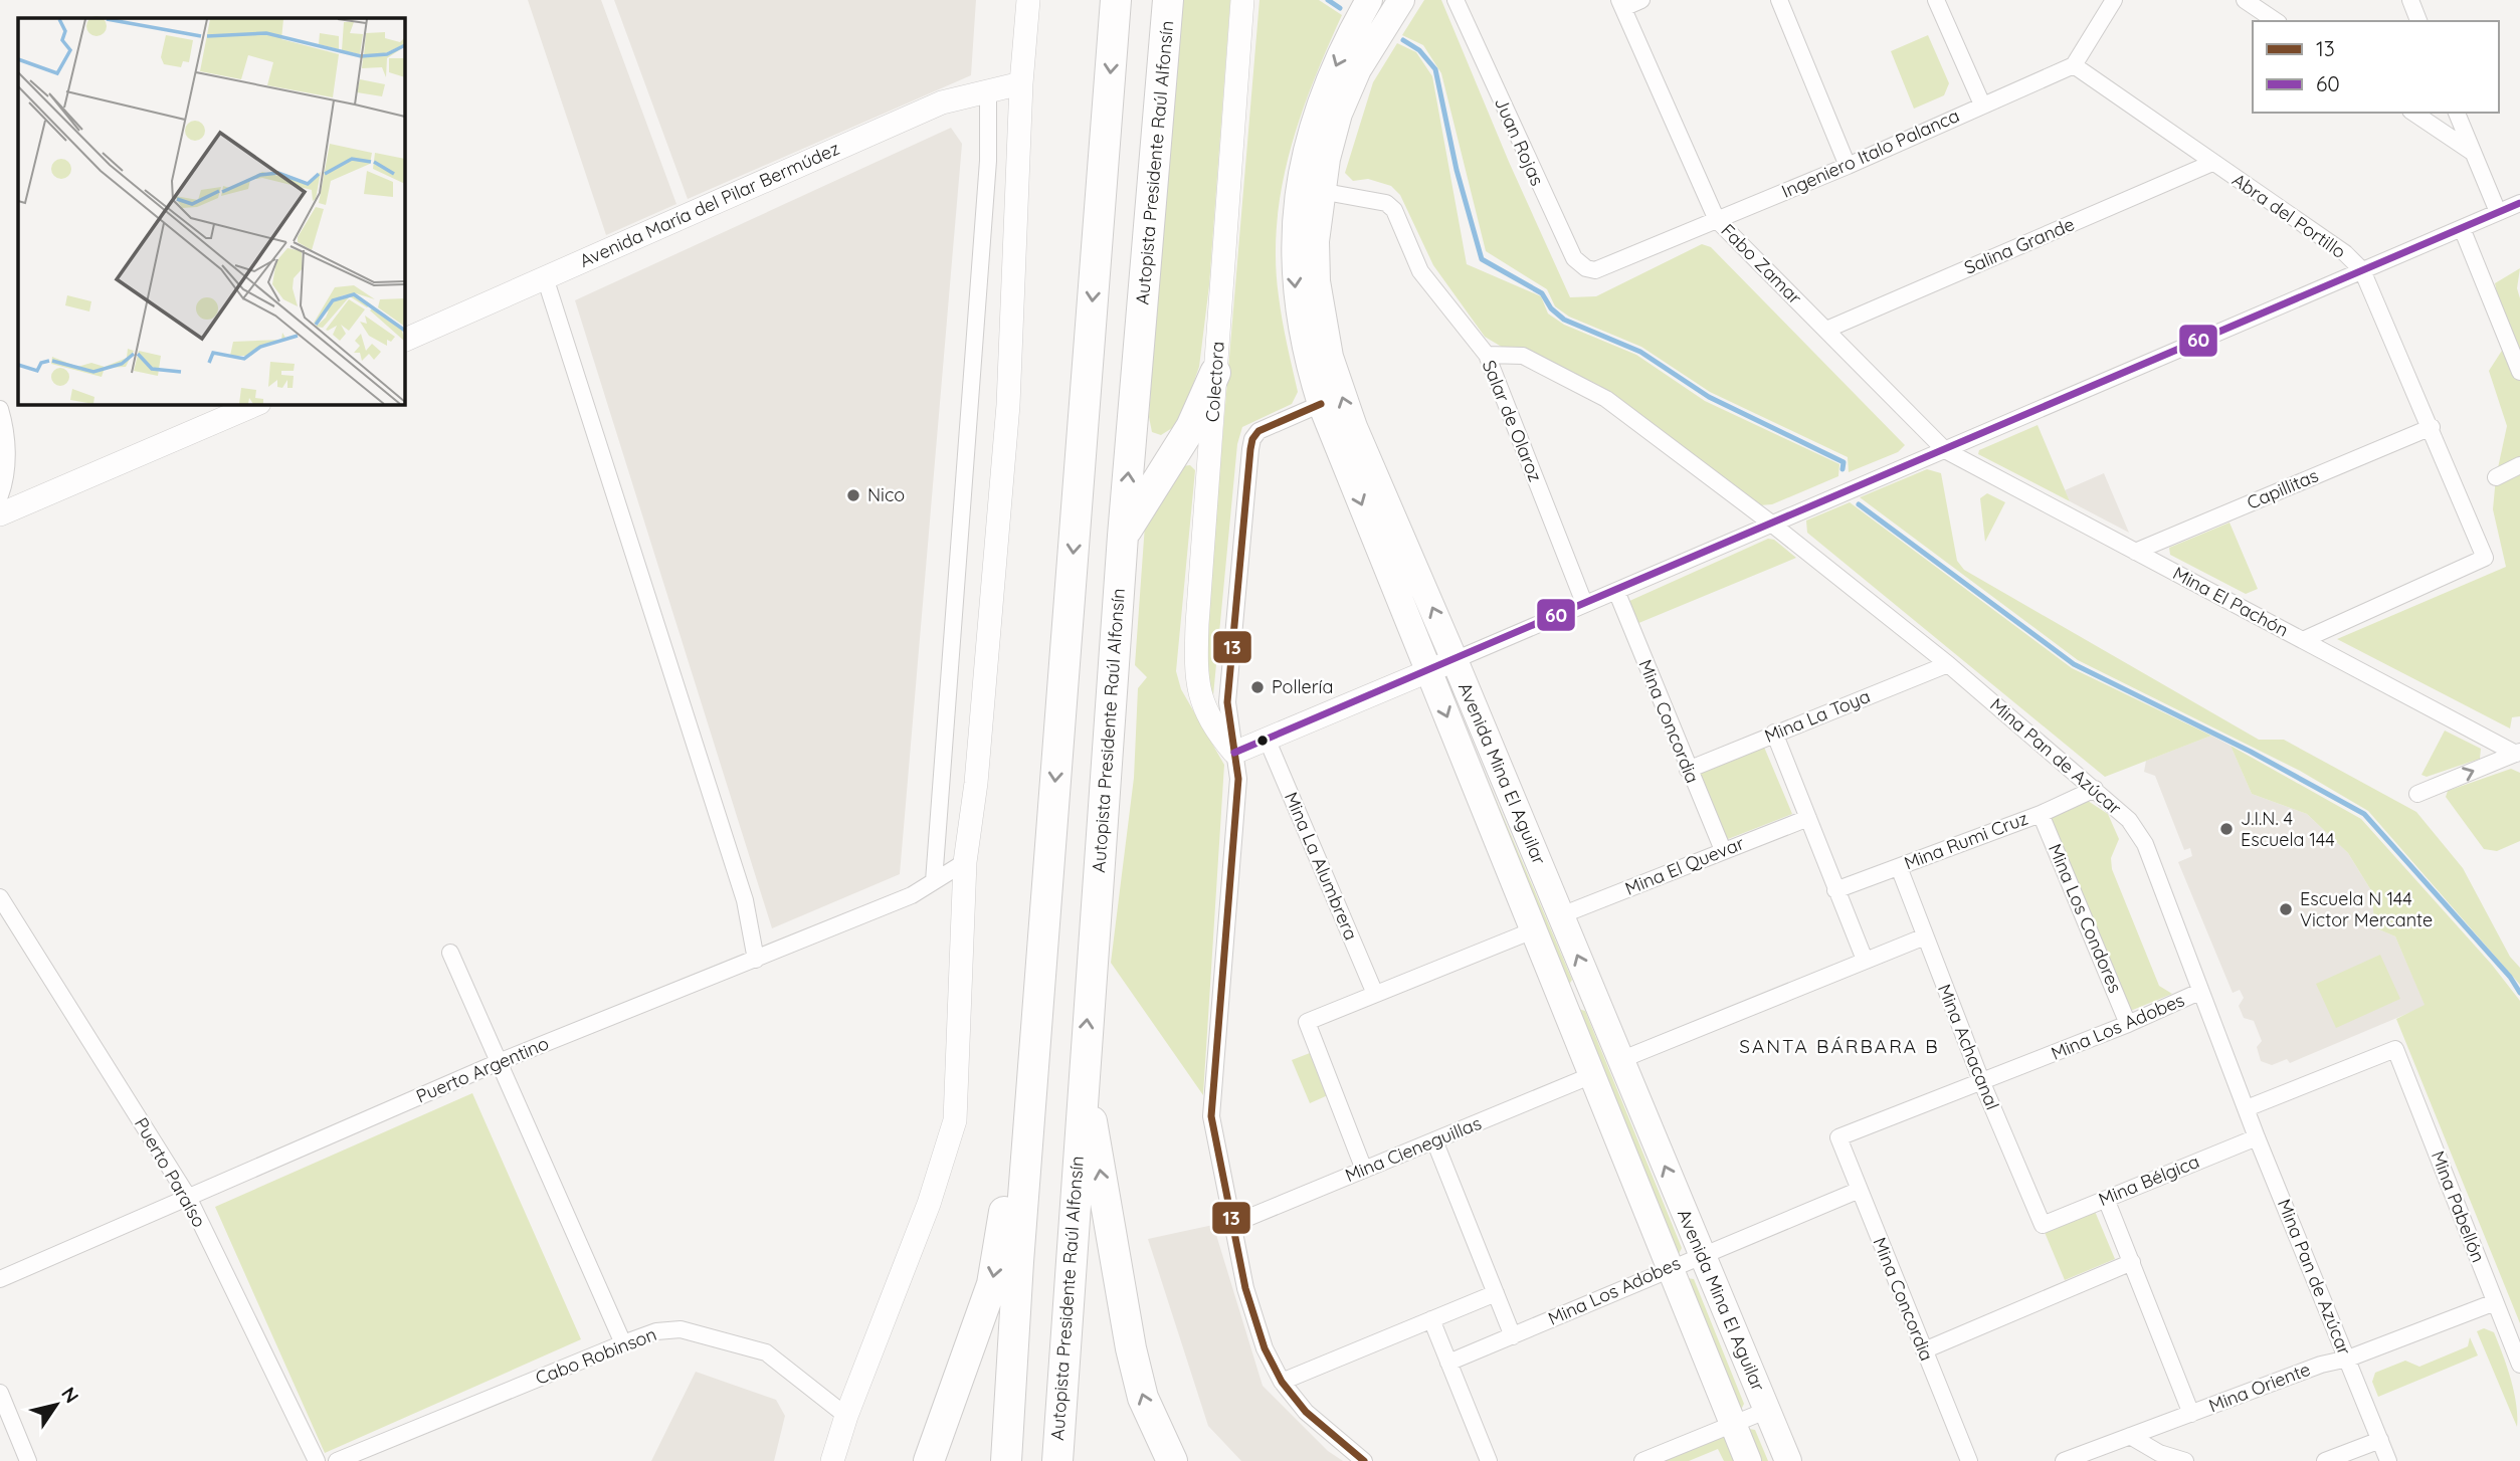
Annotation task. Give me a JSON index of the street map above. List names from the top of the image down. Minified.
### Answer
{"streets":{"highway":["Autopista Presidente Raúl Alfonsín"],"main road":["Avenida Mina El Aguilar"],"street":["Juan Rojas","Ingeniero Italo Palanca","Avenida María del Pilar Bermúdez","Abra del Portillo","Salina Grande","Fabo Zamar","Colectora","Salar de Olaroz","Capillitas","Mina El Pachón","Mina La Toya","Mina Concordia","Mina Pan de Azúcar","Mina Rumi Cruz","Mina La Alumbrera","Mina El Quevar","Mina Los Condores","Mina Los Adobes","Mina Achacanal","Puerto Argentino","Mina Cieneguillas","Puerto Paraíso","Mina Bélgica","Mina Pabellón","Cabo Robinson","Mina Oriente"]},"crossings":[["Juan Rojas","Ingeniero Italo Palanca"],["Ingeniero Italo Palanca","Abra del Portillo"],["Ingeniero Italo Palanca","Fabo Zamar"],["Abra del Portillo","Salina Grande"],["Abra del Portillo","Capillitas"],["Abra del Portillo","Mina El Pachón"],["Salina Grande","Fabo Zamar"],["Fabo Zamar","Mina El Pachón"],["Salar de Olaroz","Mina Pan de Azúcar"],["Salar de Olaroz","Avenida Mina El Aguilar"],["Capillitas","Mina El Pachón"],["Mina La Toya","Mina Concordia"],["Mina La Toya","Mina Pan de Azúcar"],["Mina Concordia","Mina El Quevar"],["Mina Concordia","Mina Los Adobes"],["Mina Pan de Azúcar","Mina Rumi Cruz"],["Mina Pan de Azúcar","Mina Los Adobes"],["Mina Pan de Azúcar","Mina Bélgica"],["Mina Pan de Azúcar","Mina Pabellón"],["Mina Pan de Azúcar","Mina Oriente"],["Avenida Mina El Aguilar","Mina El Quevar"],["Avenida Mina El Aguilar","Mina Los Adobes"],["Avenida Mina El Aguilar","Mina Cieneguillas"],["Mina Rumi Cruz","Mina Los Condores"],["Mina Rumi Cruz","Mina Achacanal"],["Mina Los Condores","Mina Los Adobes"],["Mina Los Adobes","Mina Achacanal"],["Mina Achacanal","Mina Bélgica"],["Puerto Argentino","Puerto Paraíso"],["Mina Pabellón","Mina Oriente"]],"districts":["SANTA BÁRBARA B"],"places":["Nico","Pollería","J.I.N. 4 Escuela 144","Escuela N 144 Victor Mercante"],"lines":["transit line 60","transit line 13"],"legend":["13","60"],"north":"top right"}
